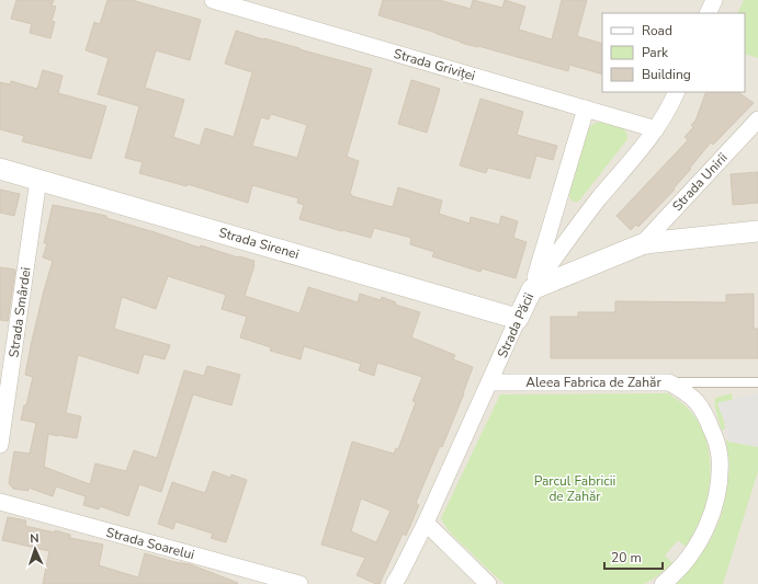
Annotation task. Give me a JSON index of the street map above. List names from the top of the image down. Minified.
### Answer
{"streets":{"street":["Strada Griviței","Strada Unirii","Strada Sirenei","Strada Smârdei","Strada Păcii","Aleea Fabrica de Zahăr","Strada Soarelui"]},"crossings":[["Strada Griviței","Strada Păcii"],["Strada Sirenei","Strada Smârdei"],["Strada Sirenei","Strada Păcii"],["Strada Păcii","Aleea Fabrica de Zahăr"]],"parks":["Parcul Fabricii de Zahăr"],"legend":["Road","Park","Building"],"scale_bar":"20 m","north":"top"}
